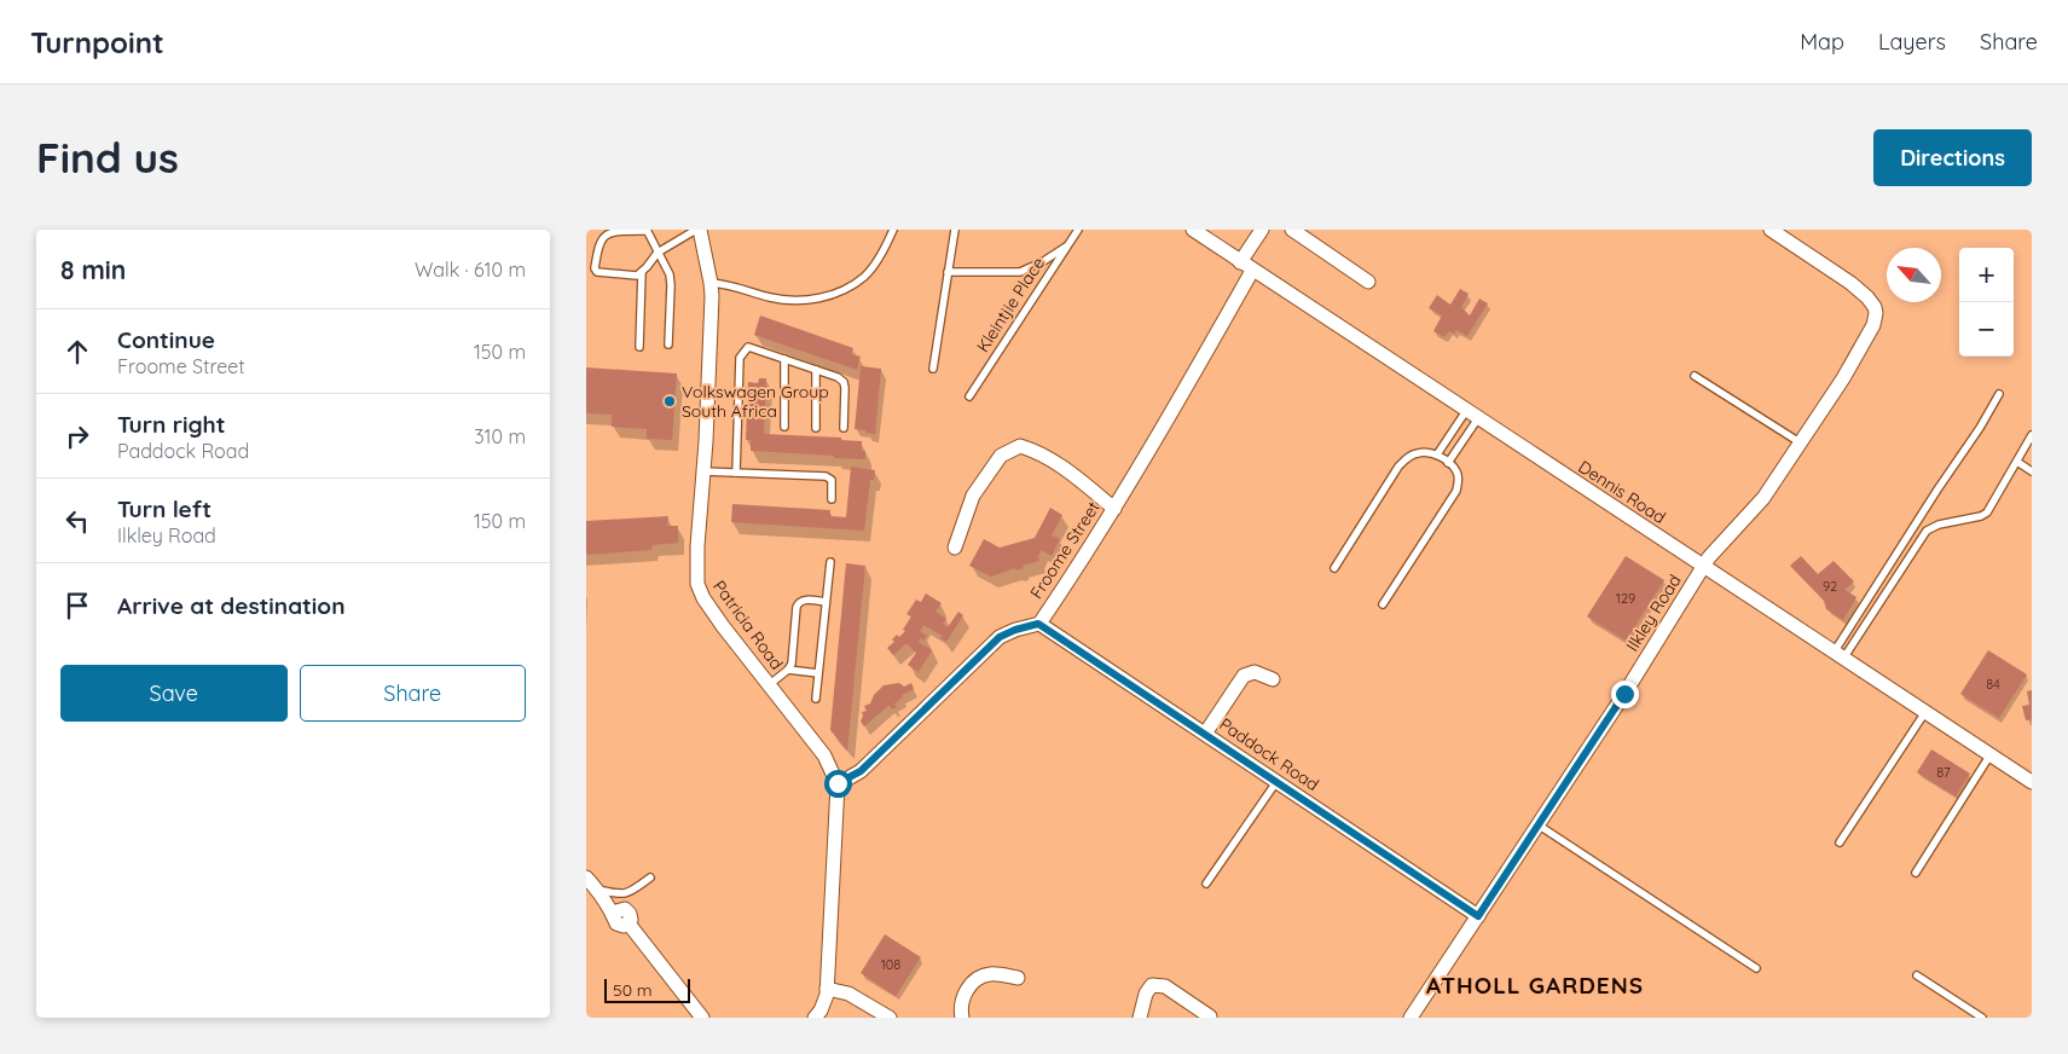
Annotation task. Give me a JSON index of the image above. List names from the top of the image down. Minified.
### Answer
{"streets":{"street":["Dennis Road","Froome Street","Ilkley Road","Patricia Road","Paddock Road"],"lane":["Kleintjie Place"]},"crossings":[["Dennis Road","Froome Street"],["Dennis Road","Ilkley Road"],["Froome Street","Patricia Road"],["Froome Street","Paddock Road"],["Ilkley Road","Paddock Road"]],"districts":["ATHOLL GARDENS"],"places":["Volkswagen Group South Africa"],"house_numbers":["92","129","84","87","108"],"scale_bar":"50 m","north":"top left","page":{"header":"Turnpoint","nav":["Map","Layers","Share"],"buttons":["Directions",["Save","Share"]],"title":"Find us","heading":["8 min","Walk · 610 m"],"map_buttons":["+","−"],"list":[["Continue","Froome Street","150 m"],["Turn right","Paddock Road","310 m"],["Turn left","Ilkley Road","150 m"],"Arrive at destination"],"scale":"50 m"}}
